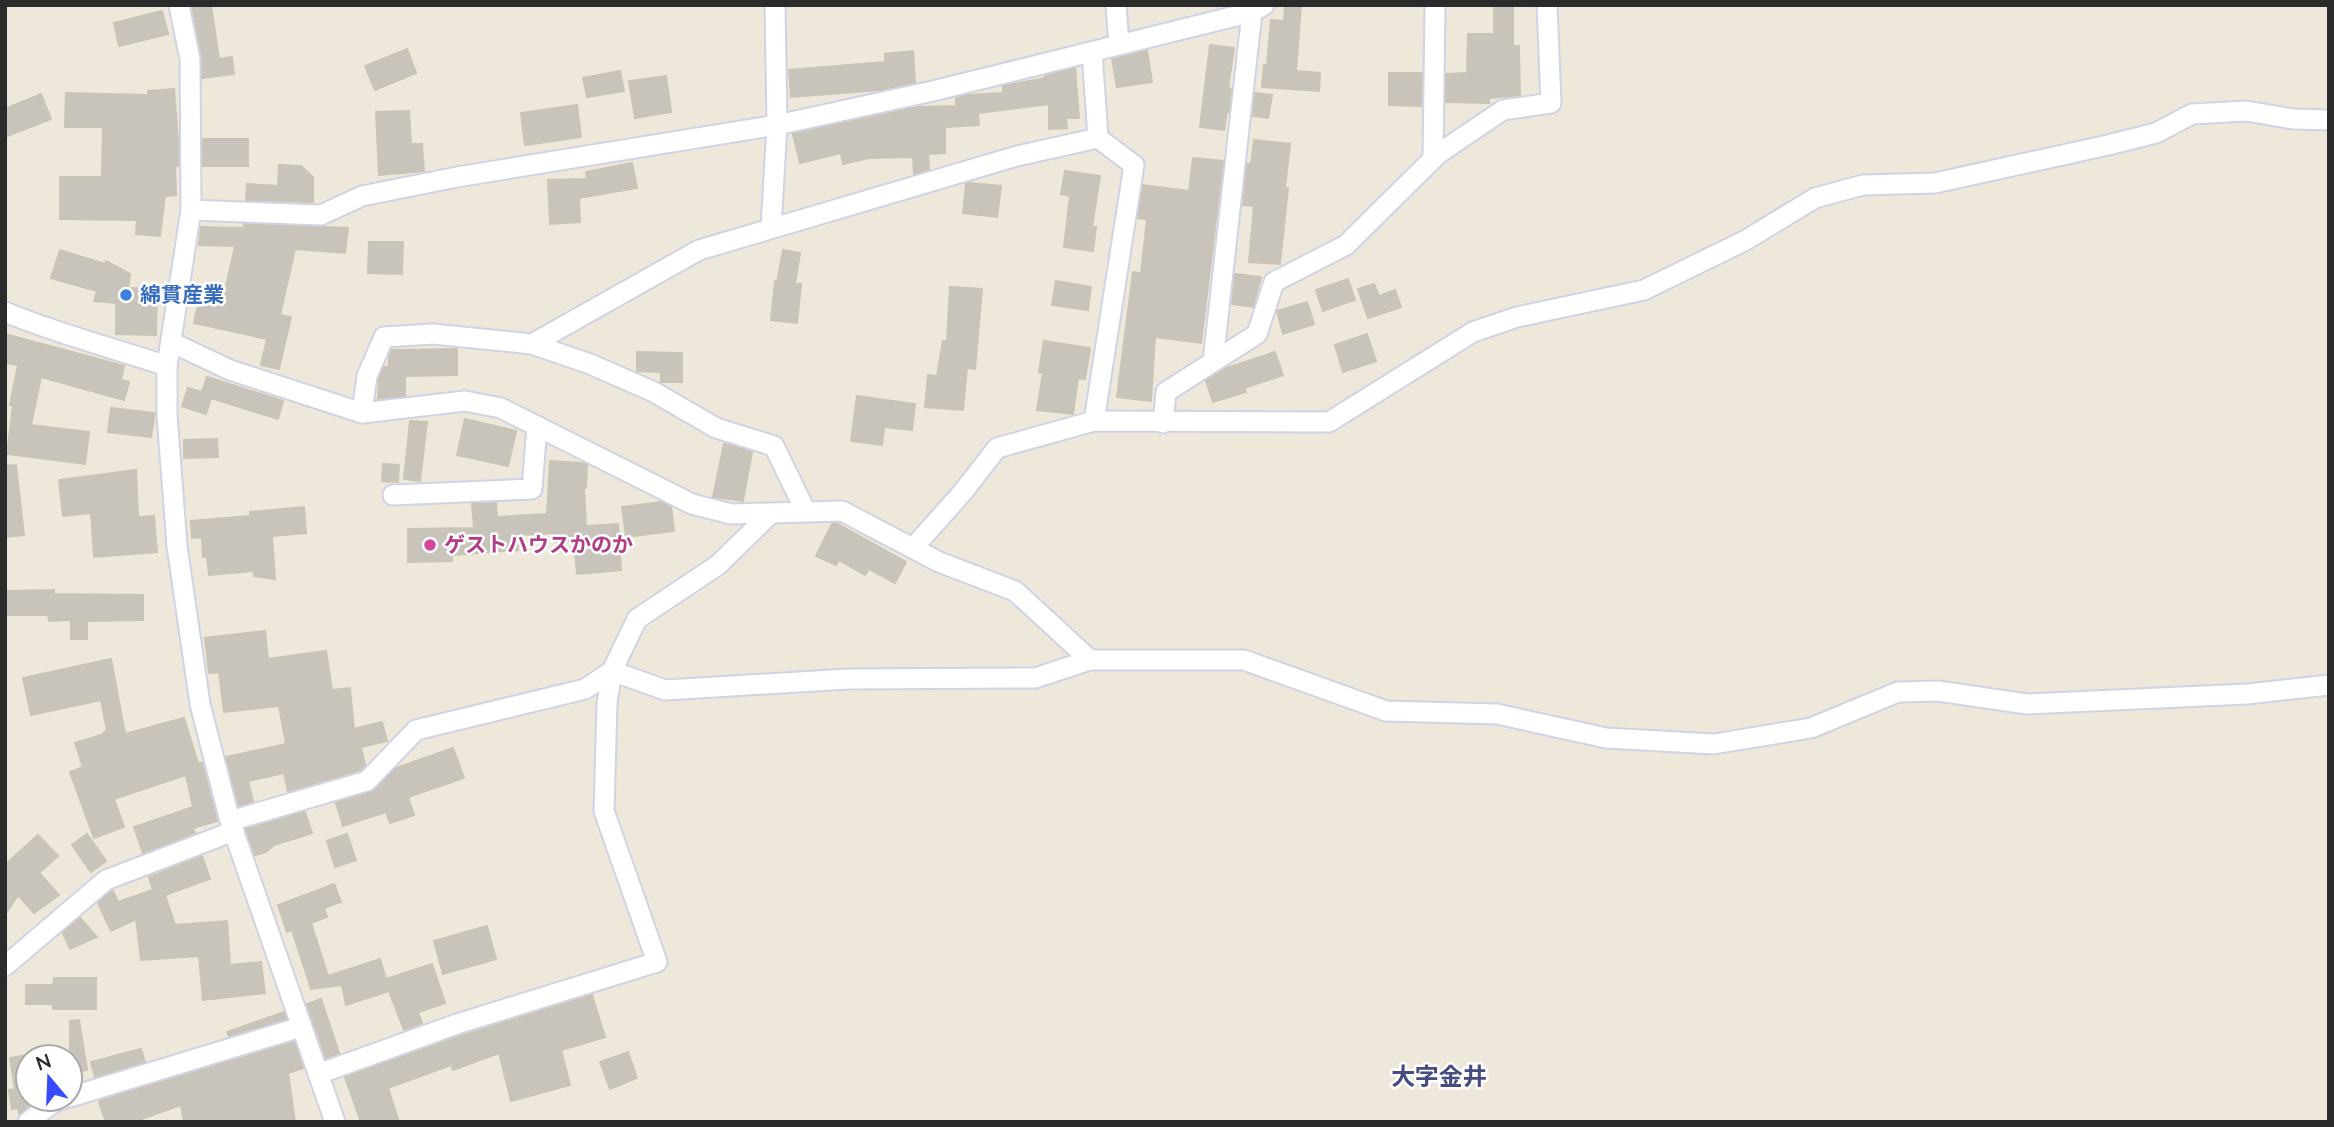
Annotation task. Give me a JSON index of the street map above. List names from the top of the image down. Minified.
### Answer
{"districts":["大字金井"],"places":["綿貫産業","ゲストハウスかのか"],"north":"top"}
